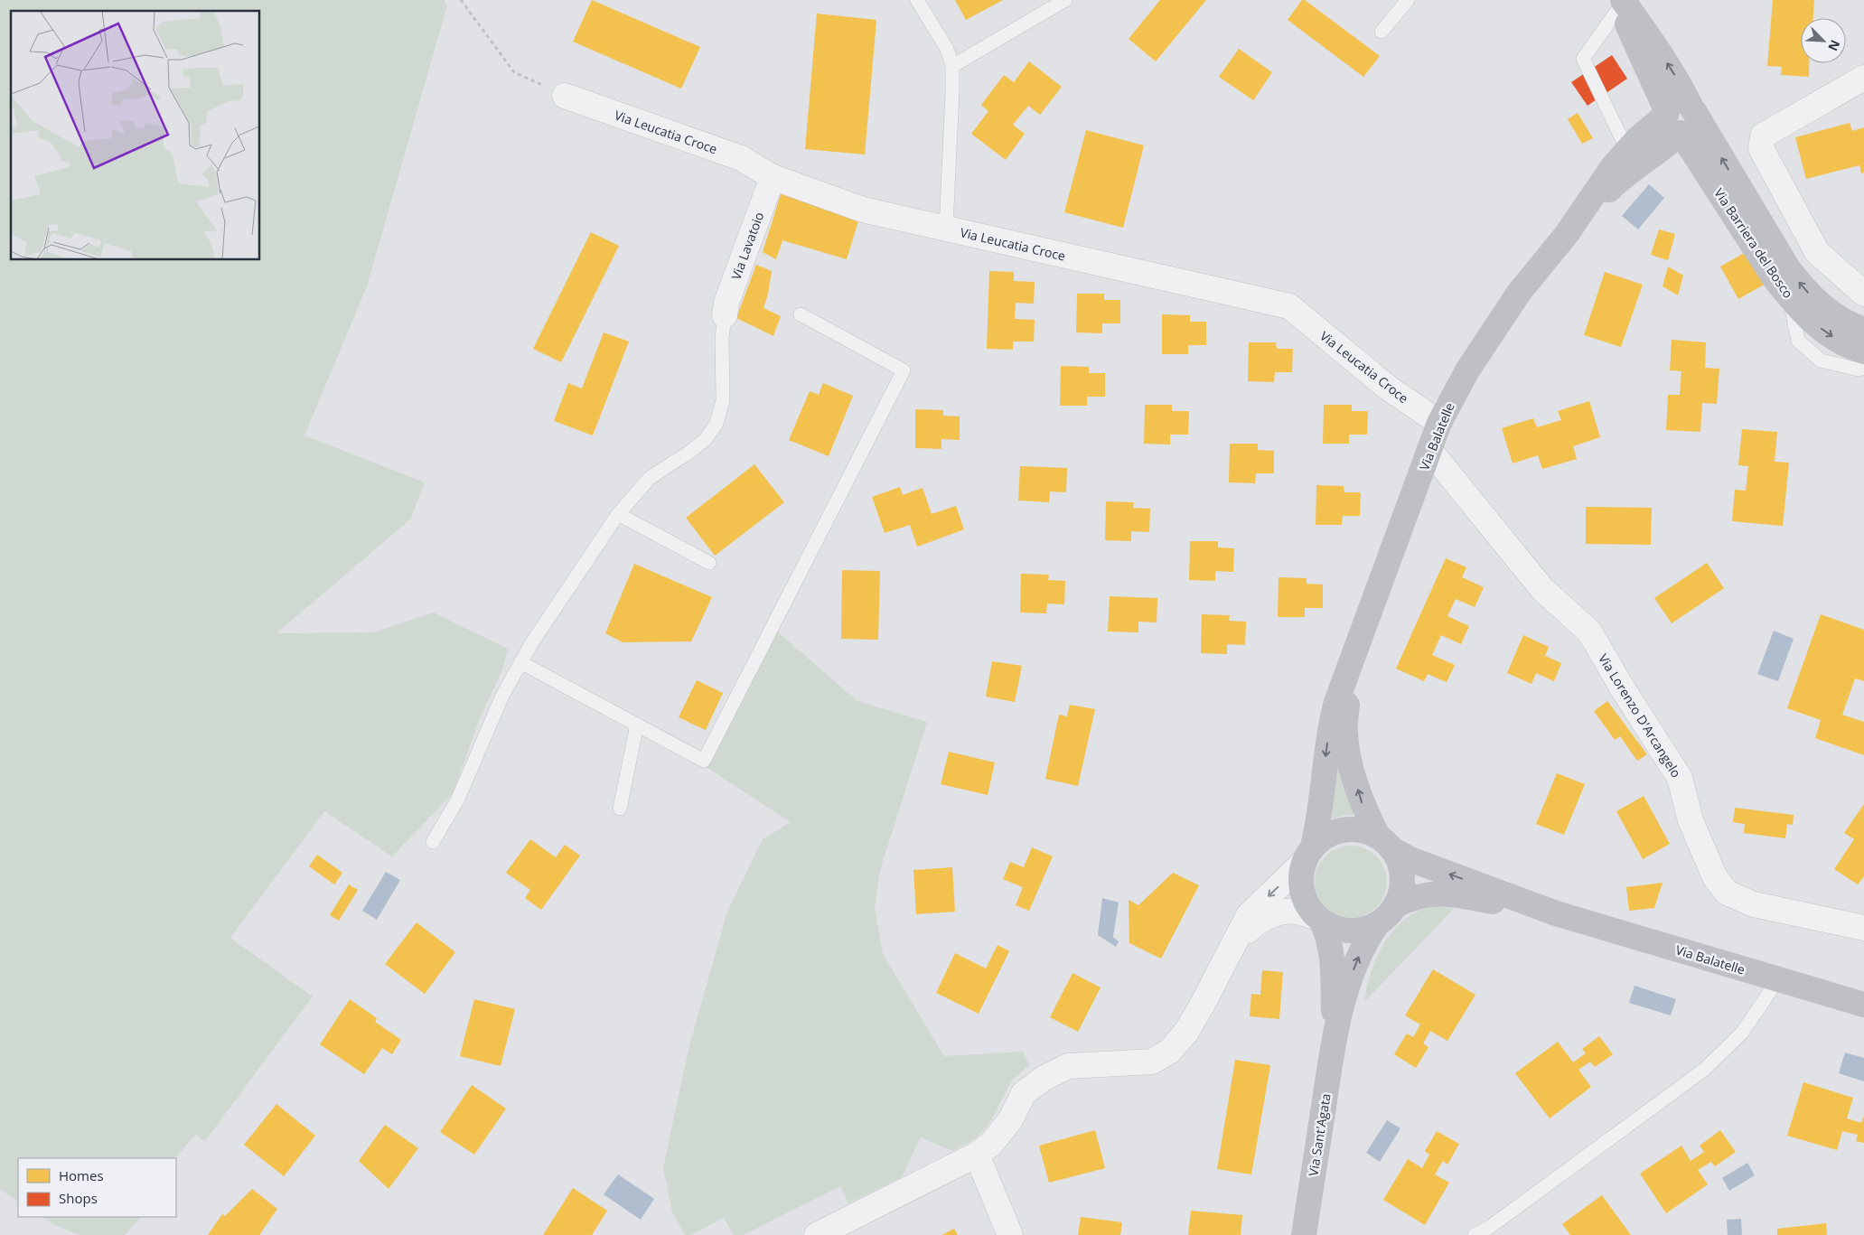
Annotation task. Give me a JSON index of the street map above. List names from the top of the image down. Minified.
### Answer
{"streets":{"main road":["Via Barriera del Bosco","Via Balatelle","Via Sant'Agata"],"street":["Via Leucatia Croce","Via Lavatoio","Via Lorenzo D'Arcangelo"]},"crossings":[["Via Leucatia Croce","Via Lavatoio"],["Via Leucatia Croce","Via Balatelle"],["Via Barriera del Bosco","Via Balatelle"],["Via Balatelle","Via Lorenzo D'Arcangelo"]],"legend":["Homes","Shops"],"north":"bottom right"}
